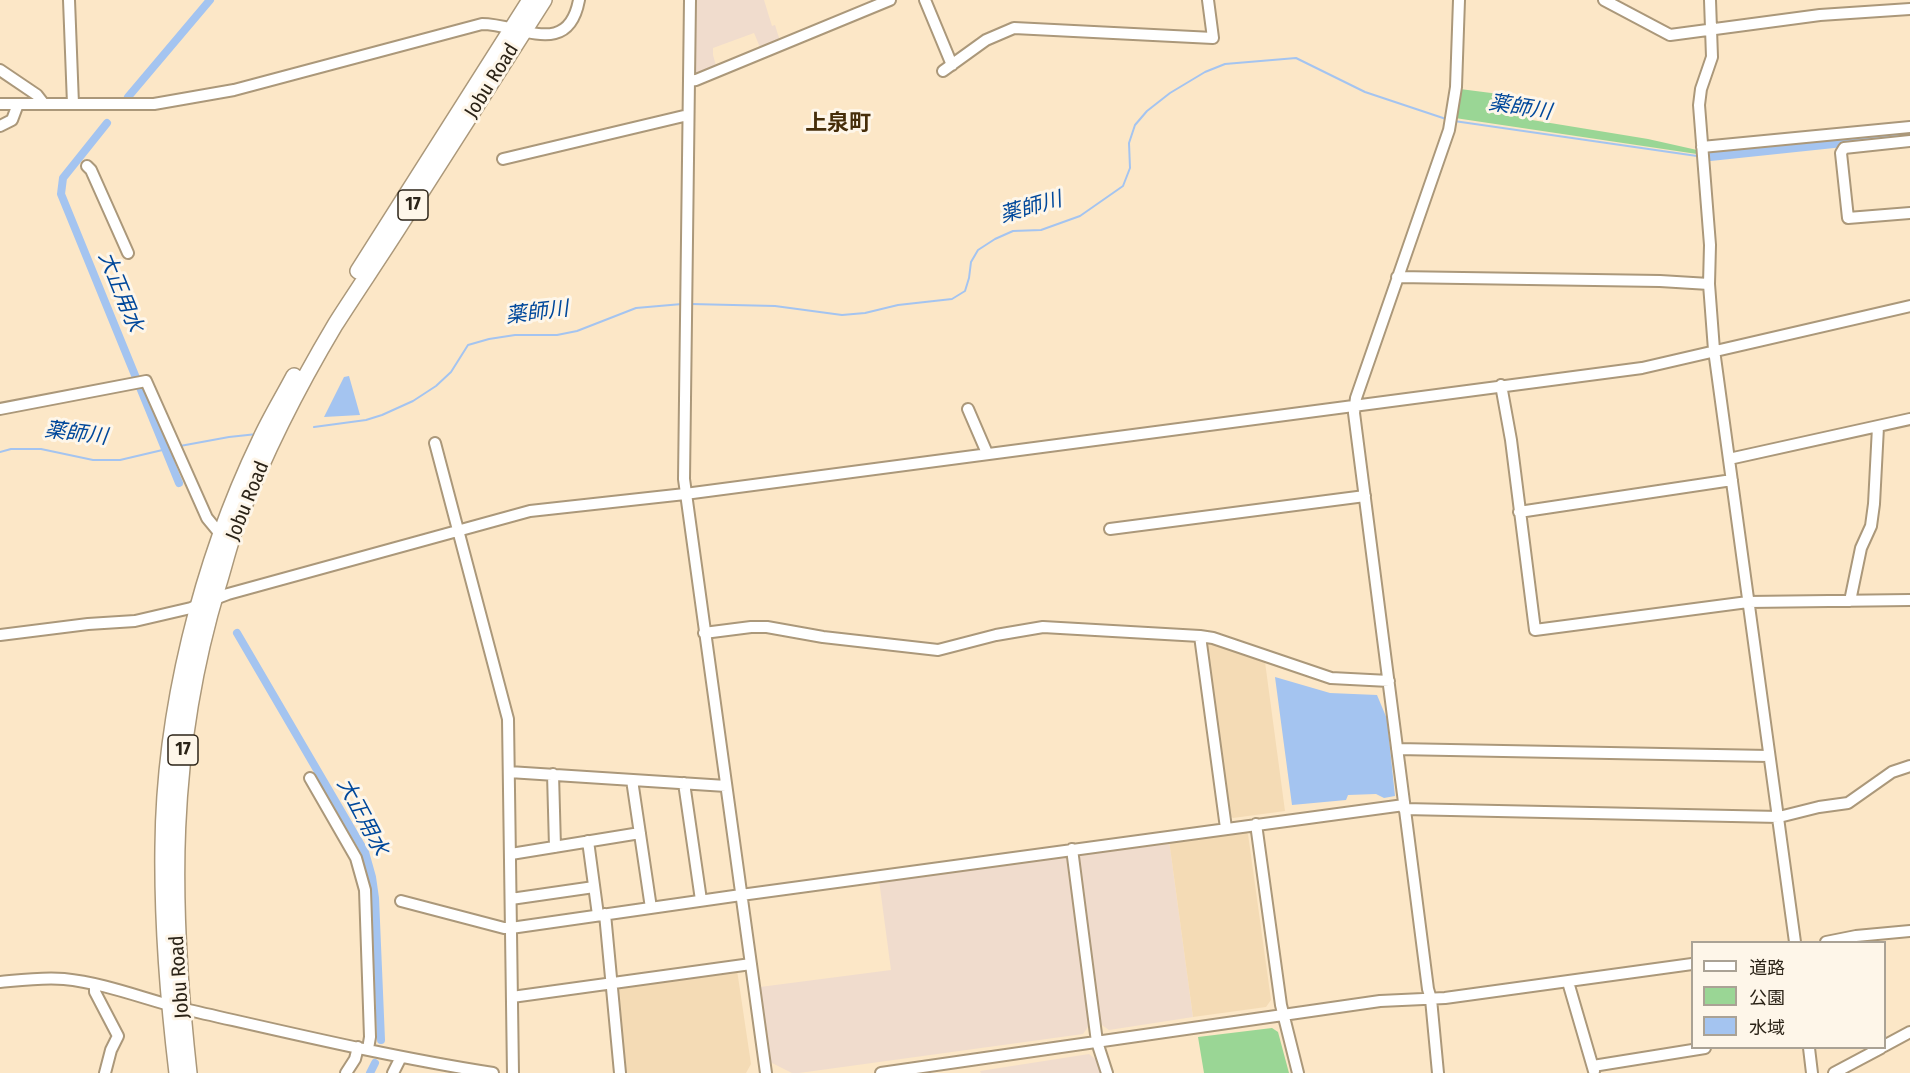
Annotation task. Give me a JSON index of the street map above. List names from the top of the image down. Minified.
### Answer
{"streets":{"highway":["Jobu Road","17"]},"districts":["上泉町"],"water":["薬師川","大正用水"],"legend":["道路","公園","水域"]}
